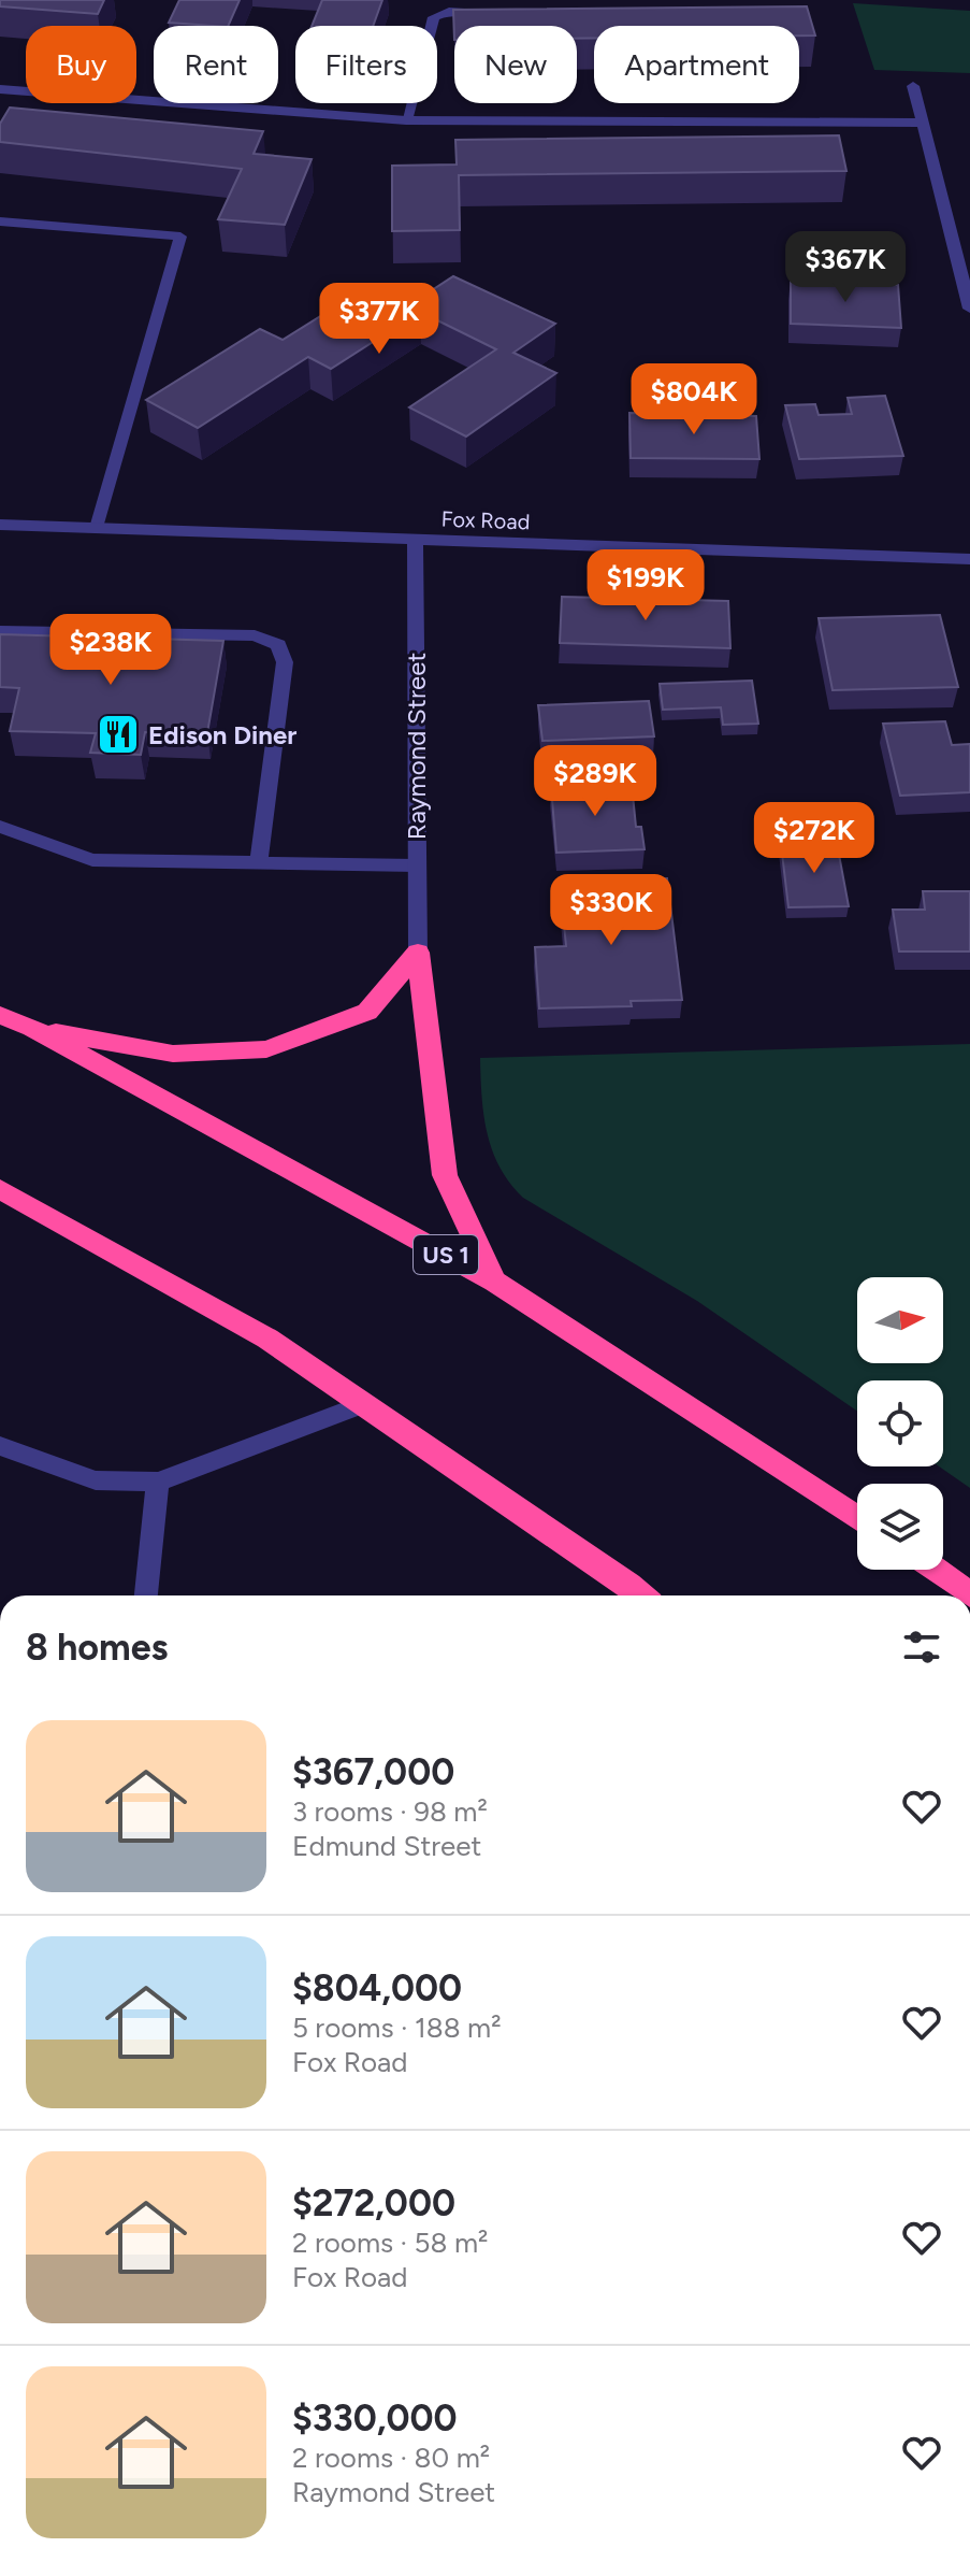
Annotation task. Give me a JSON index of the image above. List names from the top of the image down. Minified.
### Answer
{"streets":{"highway":["US 1"],"street":["Fox Road","Raymond Street"]},"crossings":[["Fox Road","Raymond Street"]],"places":{"restaurant":["Edison Diner"]},"north":"right","page":{"chip":["Buy","Rent","Filters","New","Apartment"],"price":["$367K","$377K","$804K","$199K","$238K","$289K","$272K","$330K"],"heading":"8 homes","list":[{"name":"$367,000","note":"3 rooms · 98 m² · Edmund Street"},{"name":"$804,000","note":"5 rooms · 188 m² · Fox Road"},{"name":"$272,000","note":"2 rooms · 58 m² · Fox Road"},{"name":"$330,000","note":"2 rooms · 80 m² · Raymond Street"}]}}
